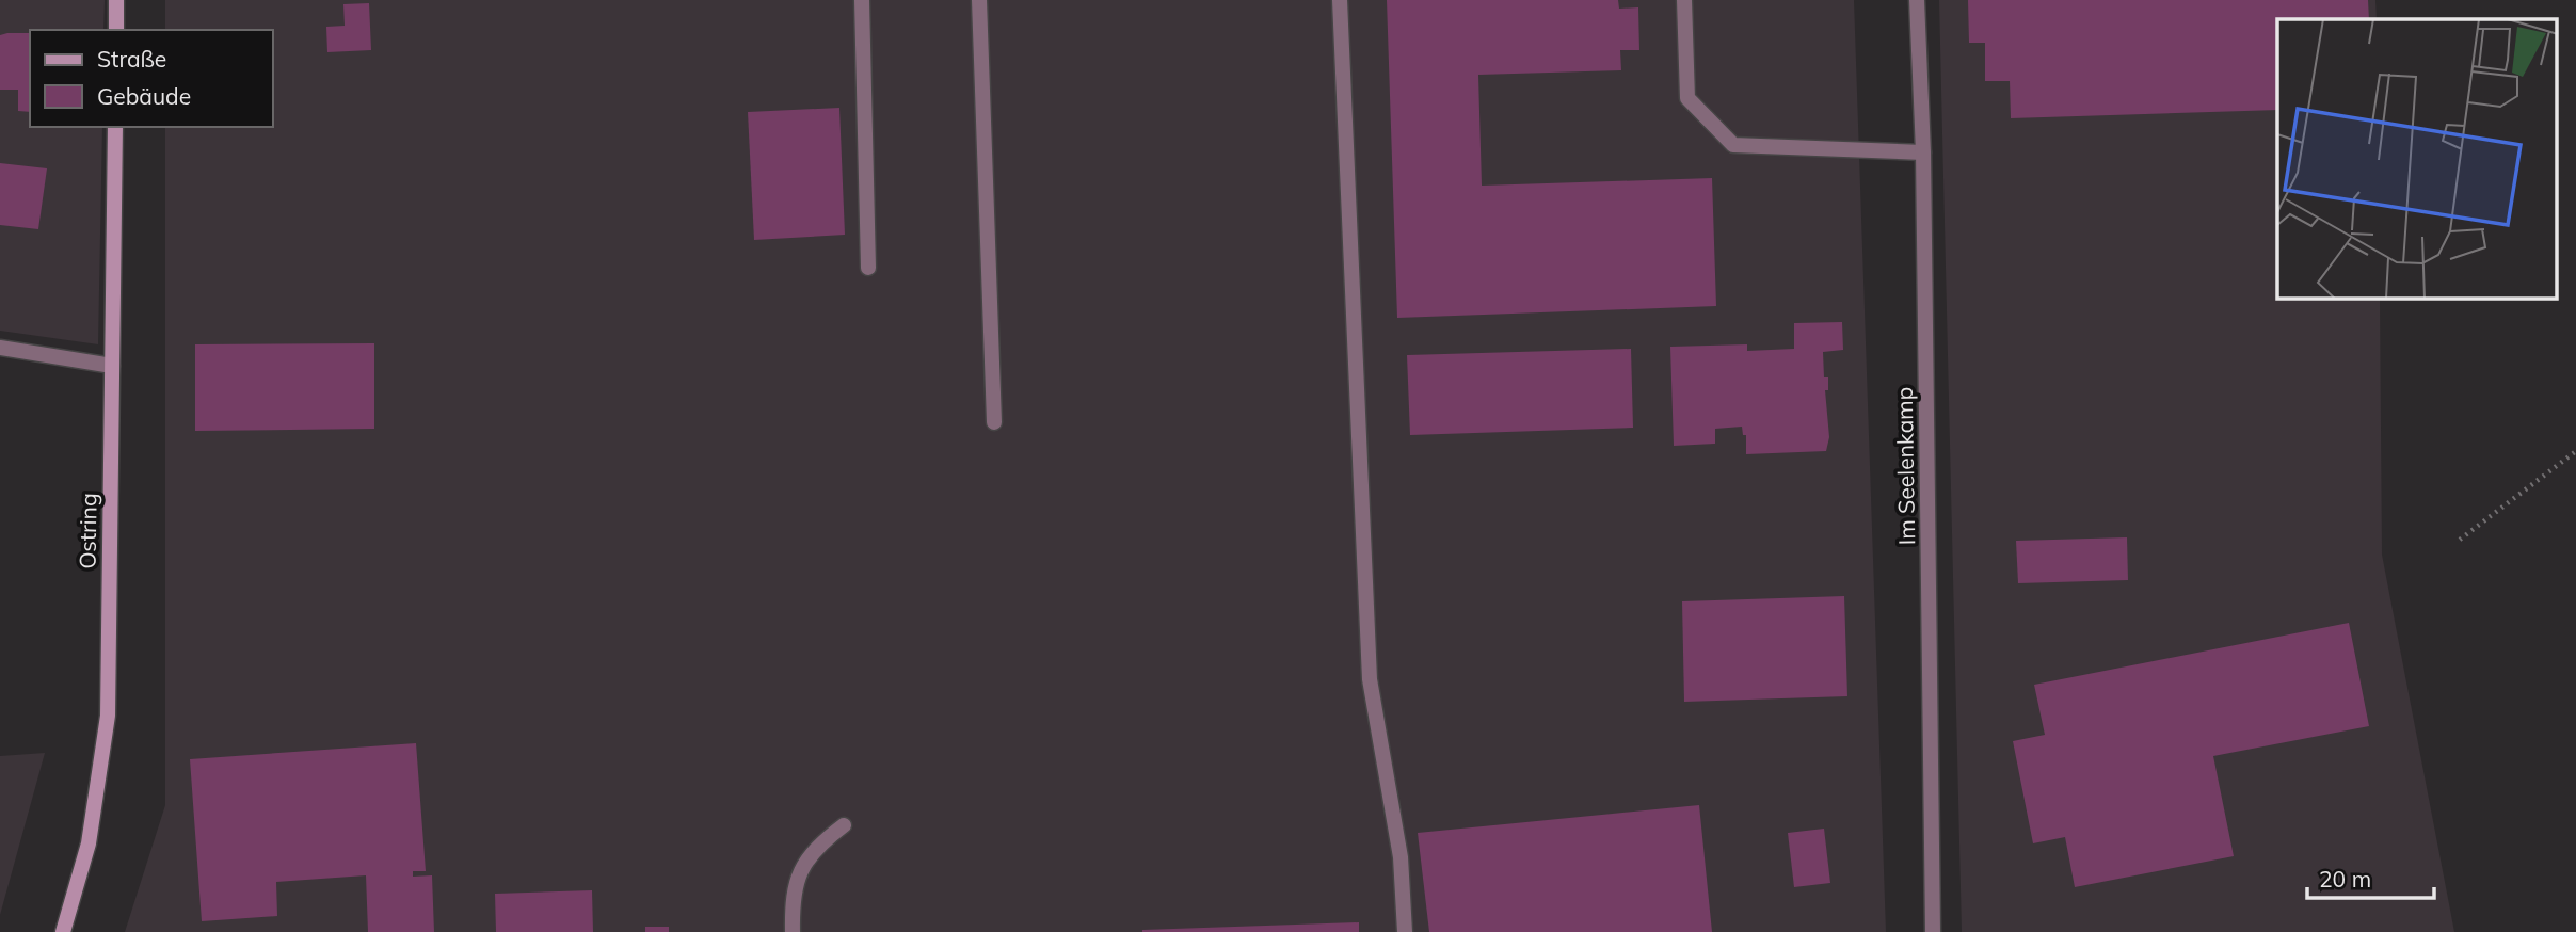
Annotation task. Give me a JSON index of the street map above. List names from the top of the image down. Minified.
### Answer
{"streets":{"street":["Im Seelenkamp","Ostring"]},"legend":["Straße","Gebäude"],"scale_bar":"20 m"}
